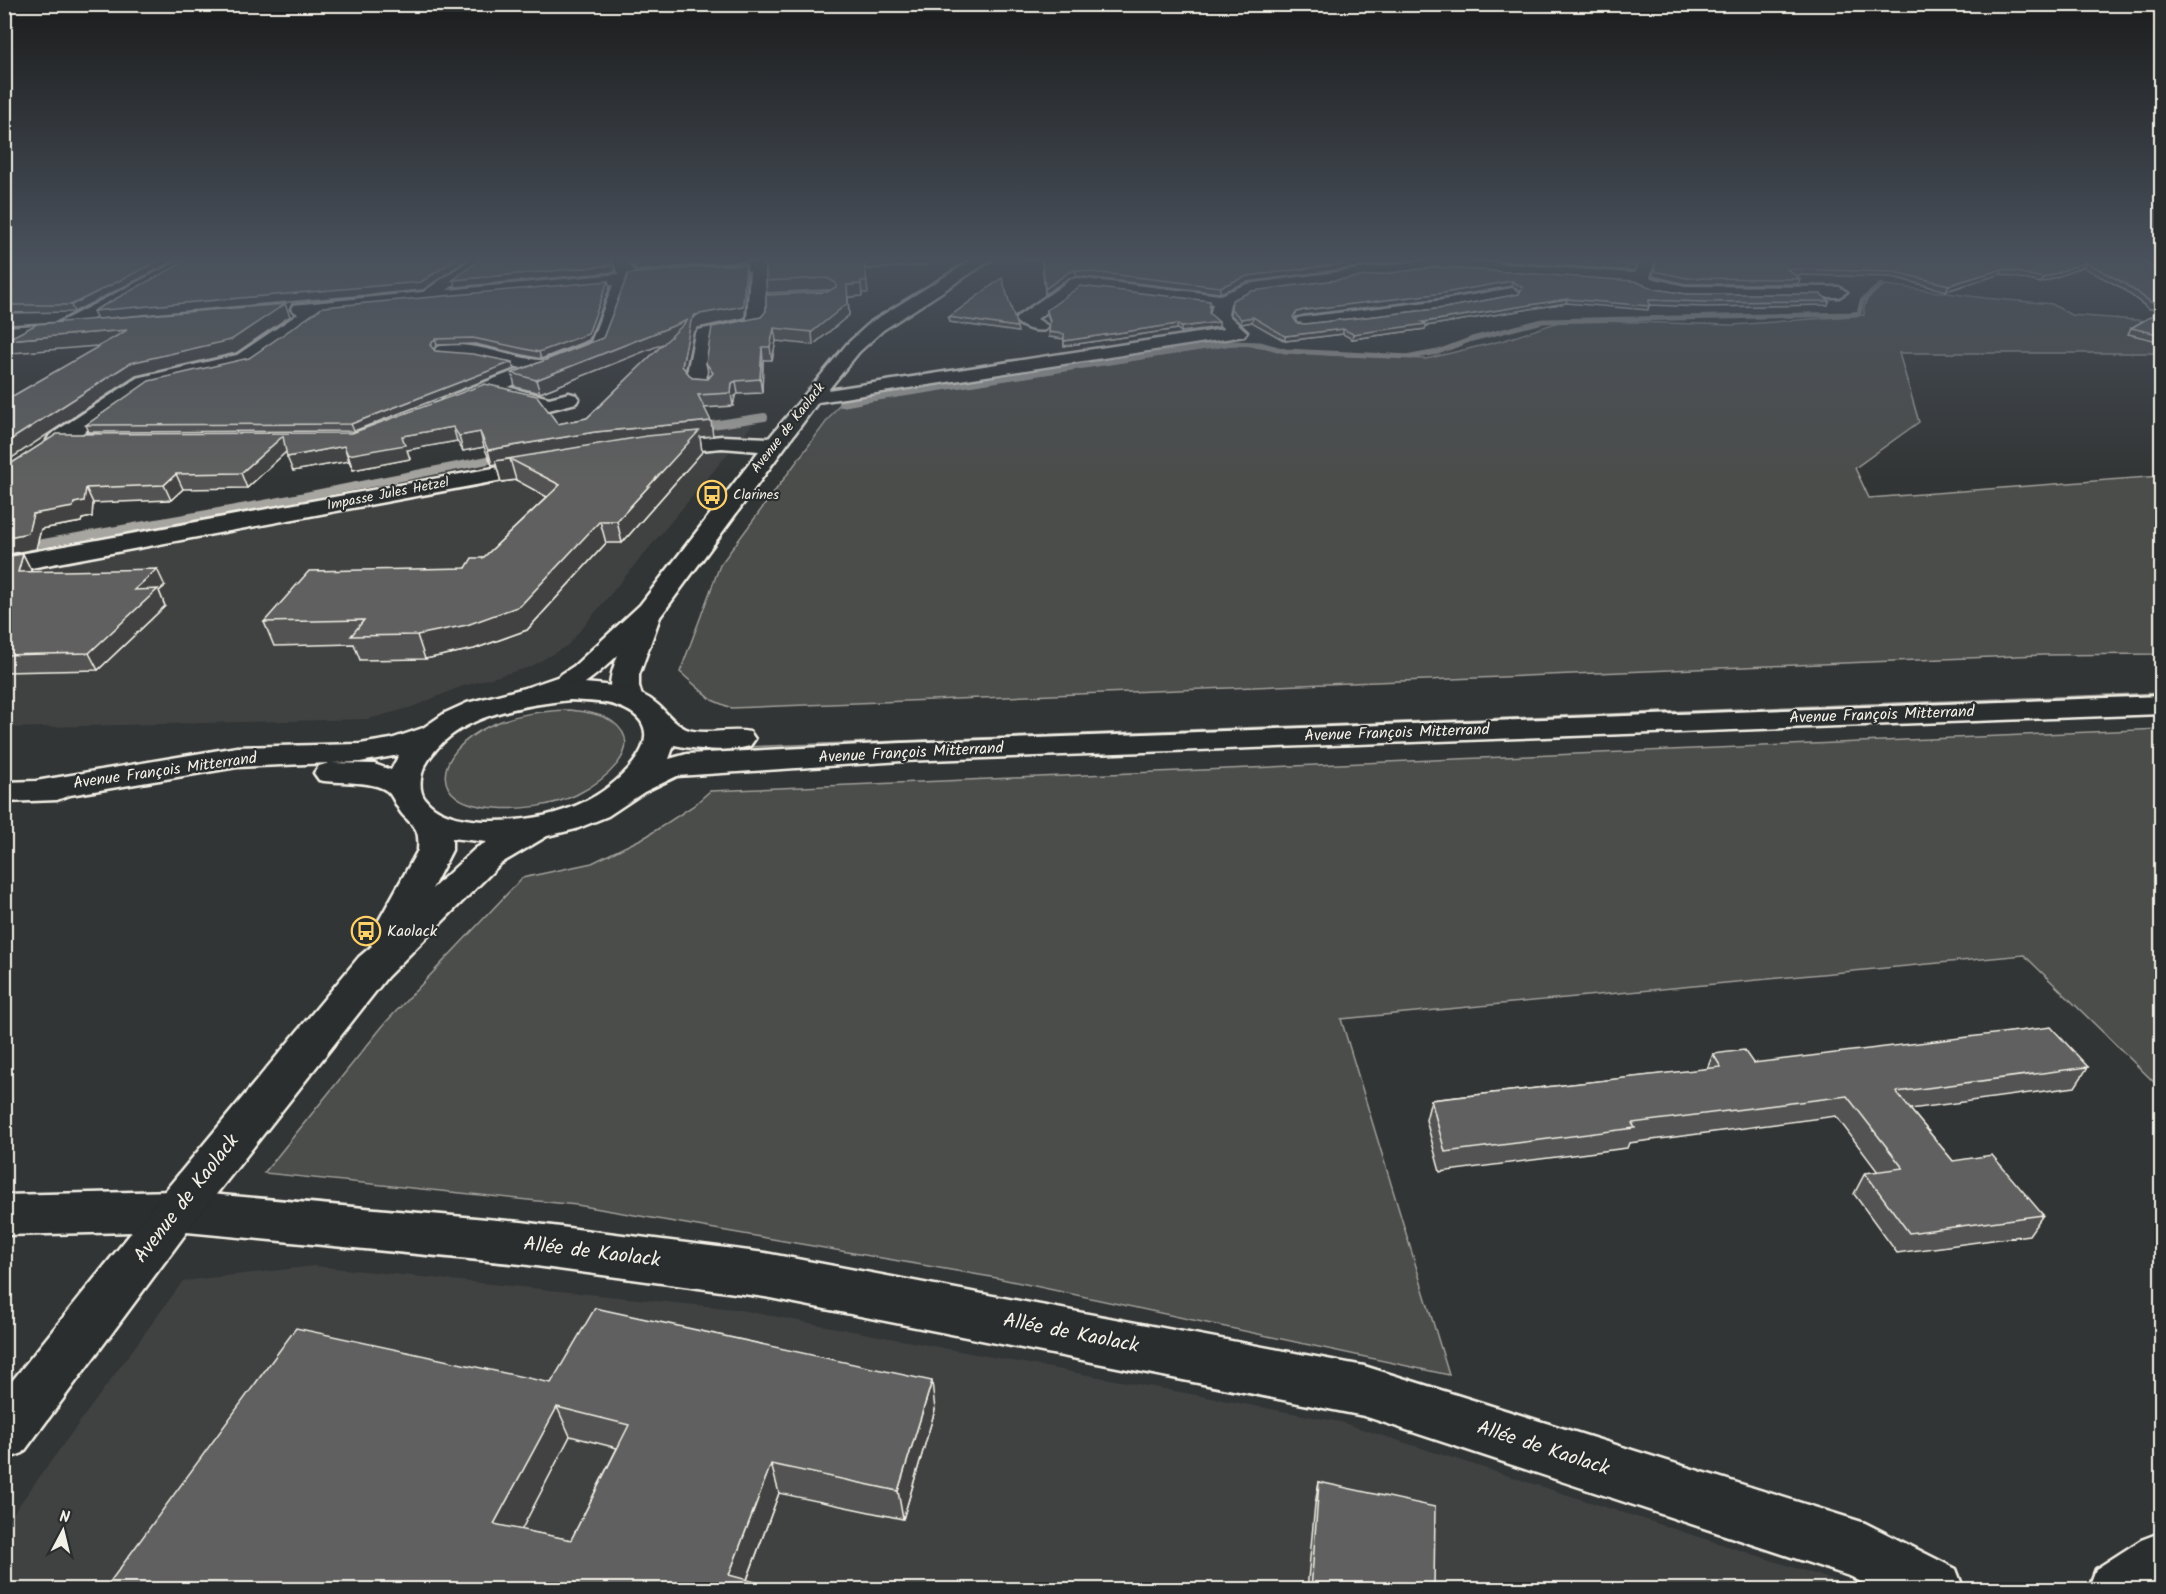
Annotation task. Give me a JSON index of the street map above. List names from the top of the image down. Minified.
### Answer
{"streets":{"street":["Avenue de Kaolack","Impasse Jules Hetzel","Avenue François Mitterrand","Allée de Kaolack"]},"crossings":[["Avenue de Kaolack","Avenue François Mitterrand"],["Avenue de Kaolack","Allée de Kaolack"]],"places":{"bus stop":["Clarines","Kaolack"]},"north":"top"}
